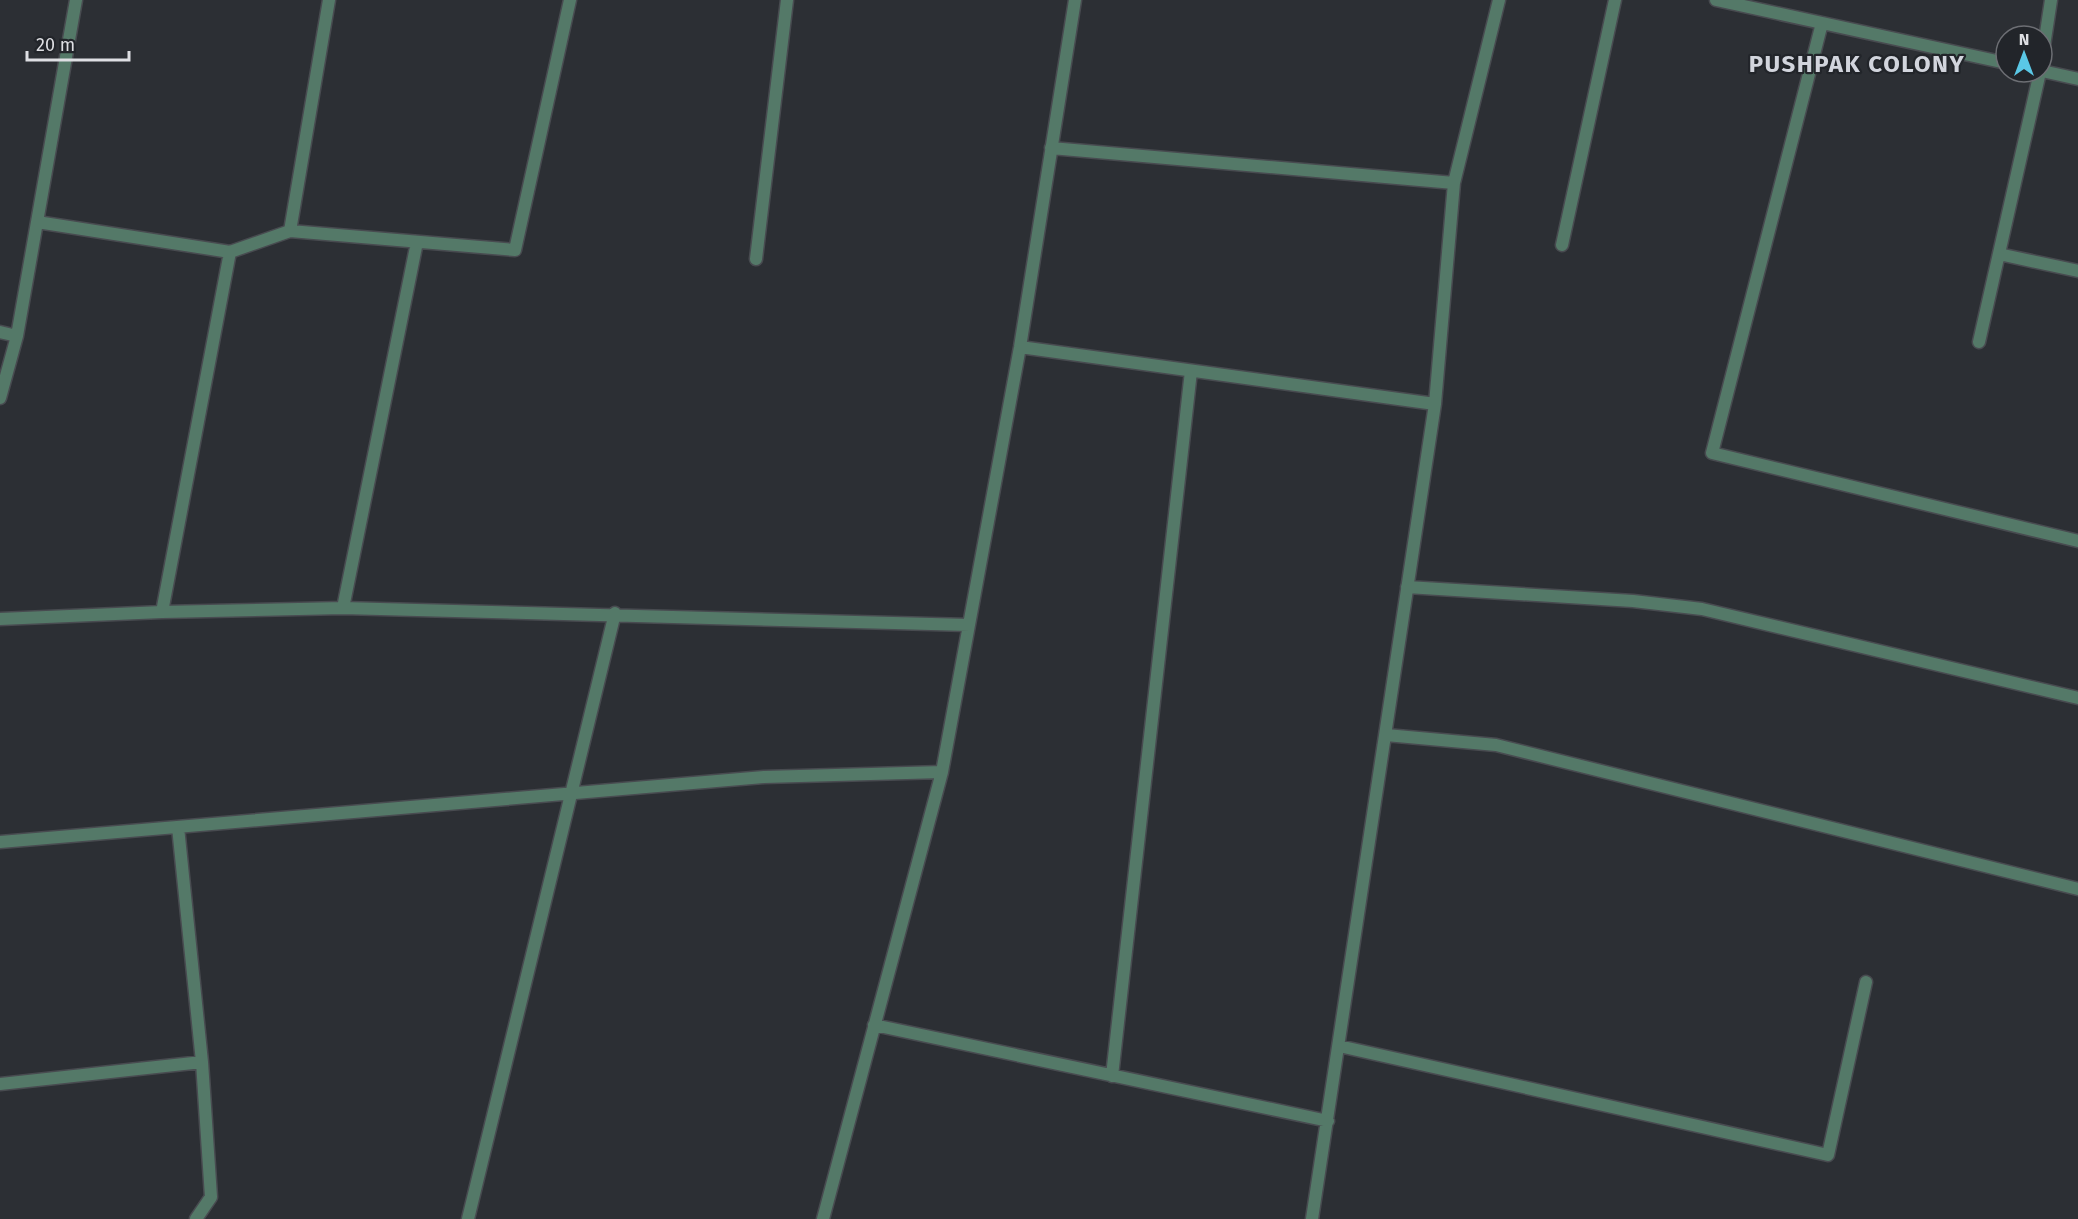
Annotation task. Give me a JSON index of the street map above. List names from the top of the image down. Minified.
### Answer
{"districts":["PUSHPAK COLONY"],"scale_bar":"20 m","north":"top"}
